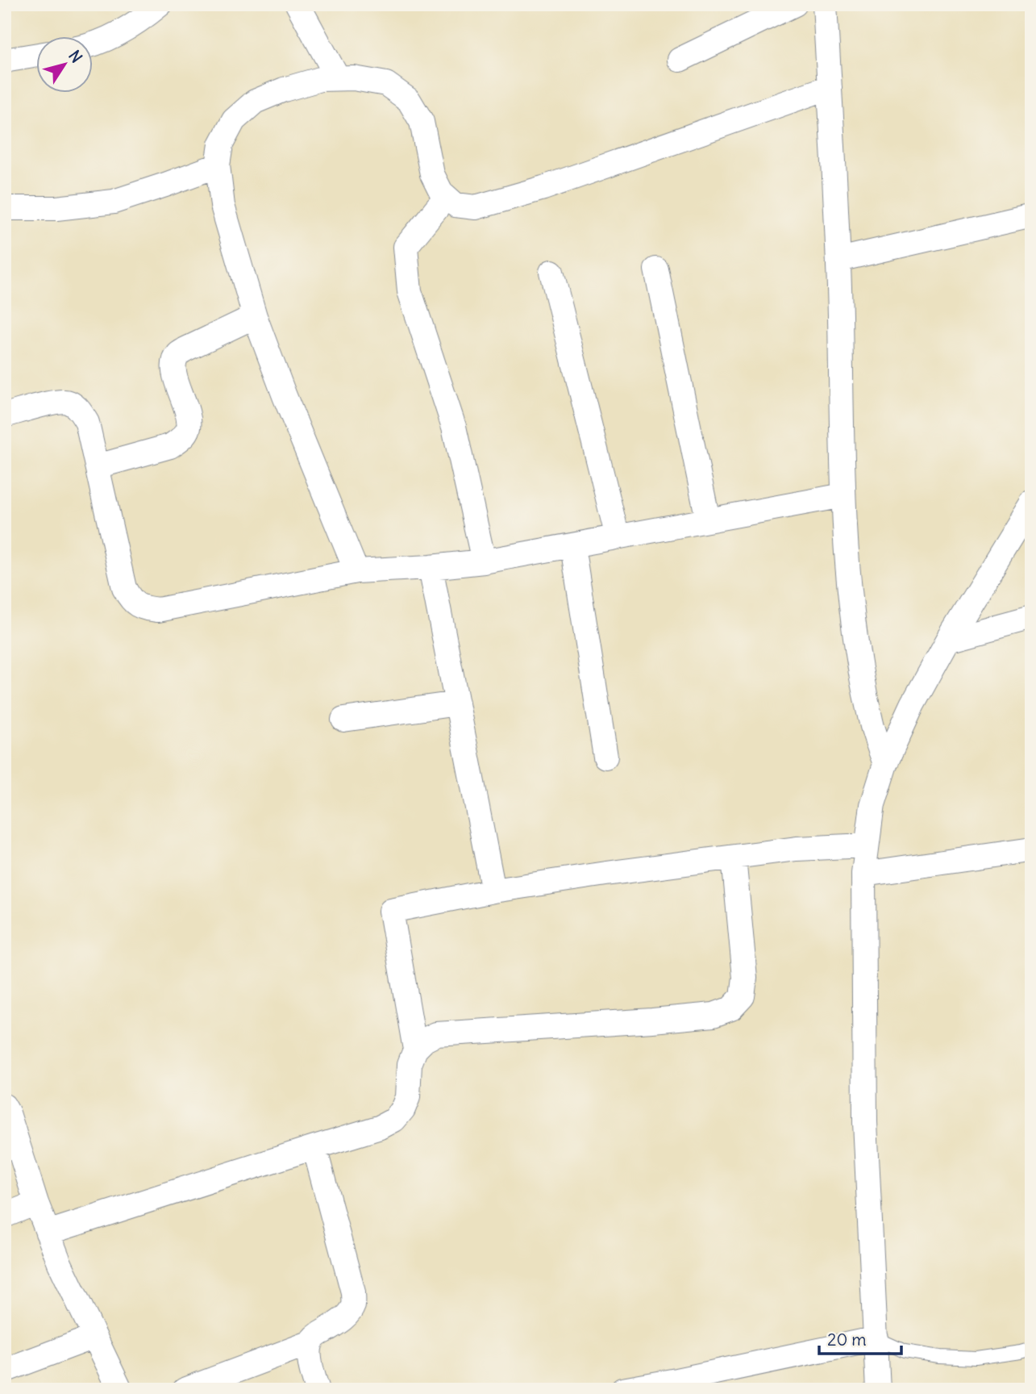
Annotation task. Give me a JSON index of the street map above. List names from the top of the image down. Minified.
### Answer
{"scale_bar":"20 m","north":"top right"}
